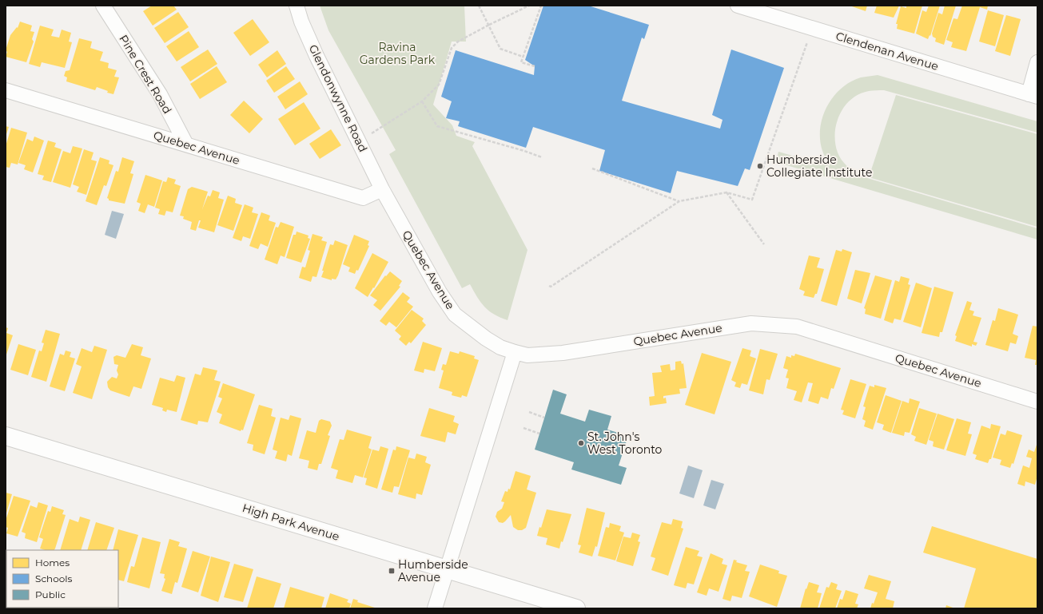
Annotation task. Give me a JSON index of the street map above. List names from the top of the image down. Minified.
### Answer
{"streets":{"street":["Clendenan Avenue","Pine Crest Road","Glendonwynne Road","Quebec Avenue","High Park Avenue"]},"crossings":[["Pine Crest Road","Quebec Avenue"],["Glendonwynne Road","Quebec Avenue"]],"parks":["Ravina Gardens Park"],"places":{"other":["Humberside Collegiate Institute","St. John's West Toronto"],"transit":["Humberside Avenue"]},"legend":["Homes","Schools","Public"]}
